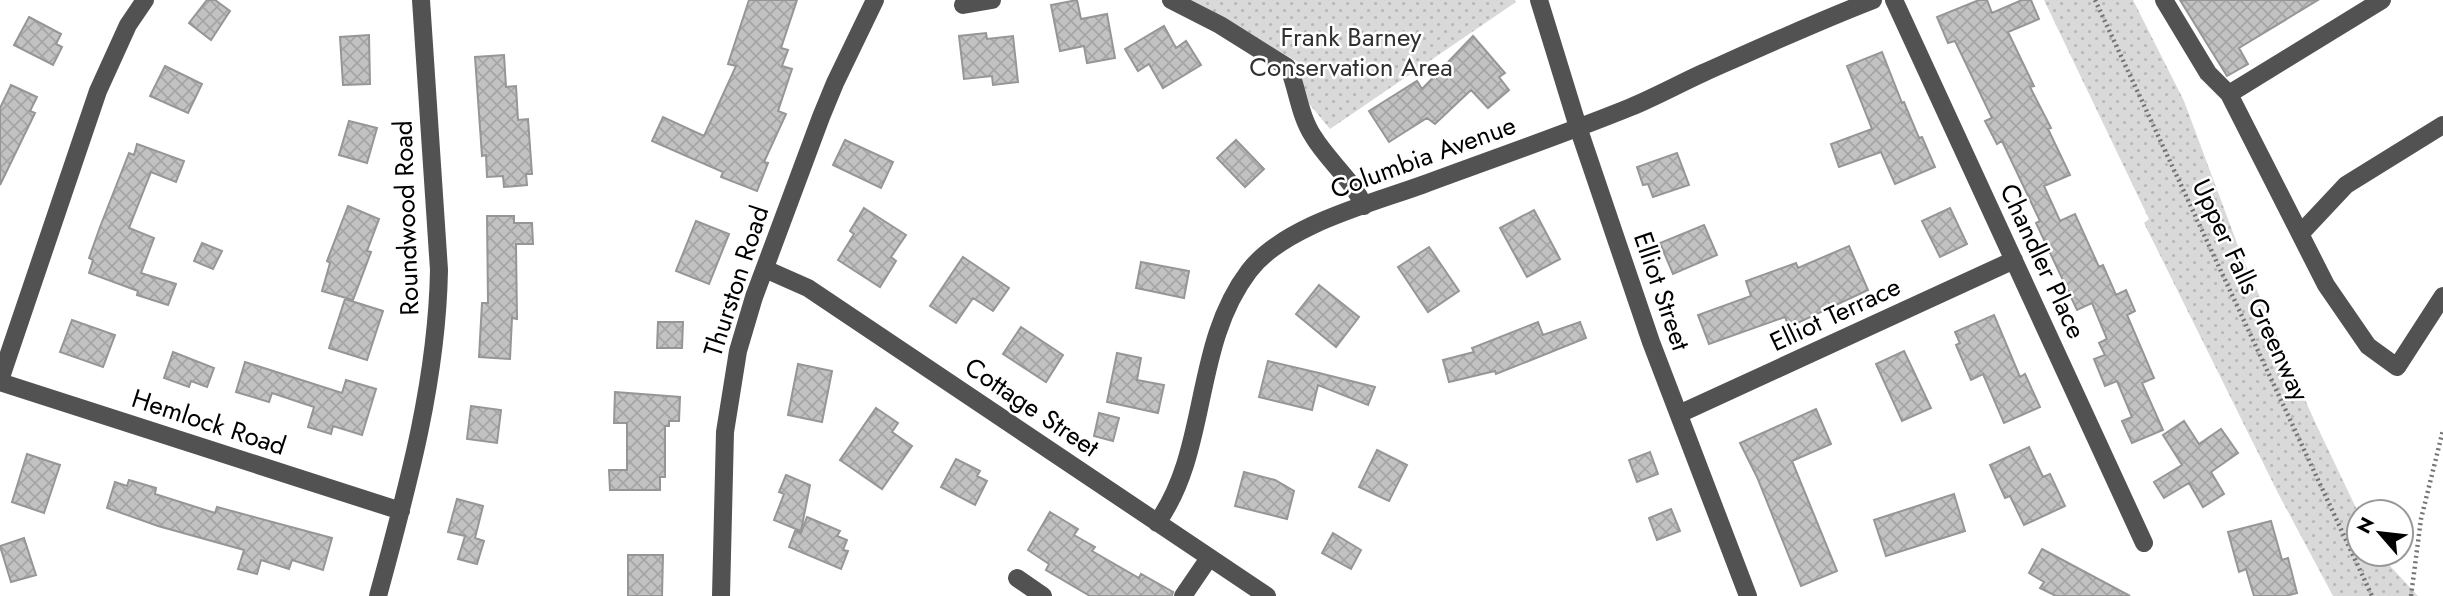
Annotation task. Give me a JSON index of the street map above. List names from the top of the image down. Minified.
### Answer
{"streets":{"street":["Columbia Avenue","Roundwood Road","Chandler Place","Thurston Road","Elliot Street","Elliot Terrace","Cottage Street","Hemlock Road"],"path":["Upper Falls Greenway"]},"crossings":[["Columbia Avenue","Elliot Street"],["Columbia Avenue","Cottage Street"],["Roundwood Road","Hemlock Road"],["Chandler Place","Elliot Terrace"],["Thurston Road","Cottage Street"],["Elliot Street","Elliot Terrace"]],"parks":["Frank Barney Conservation Area"],"north":"top left"}
